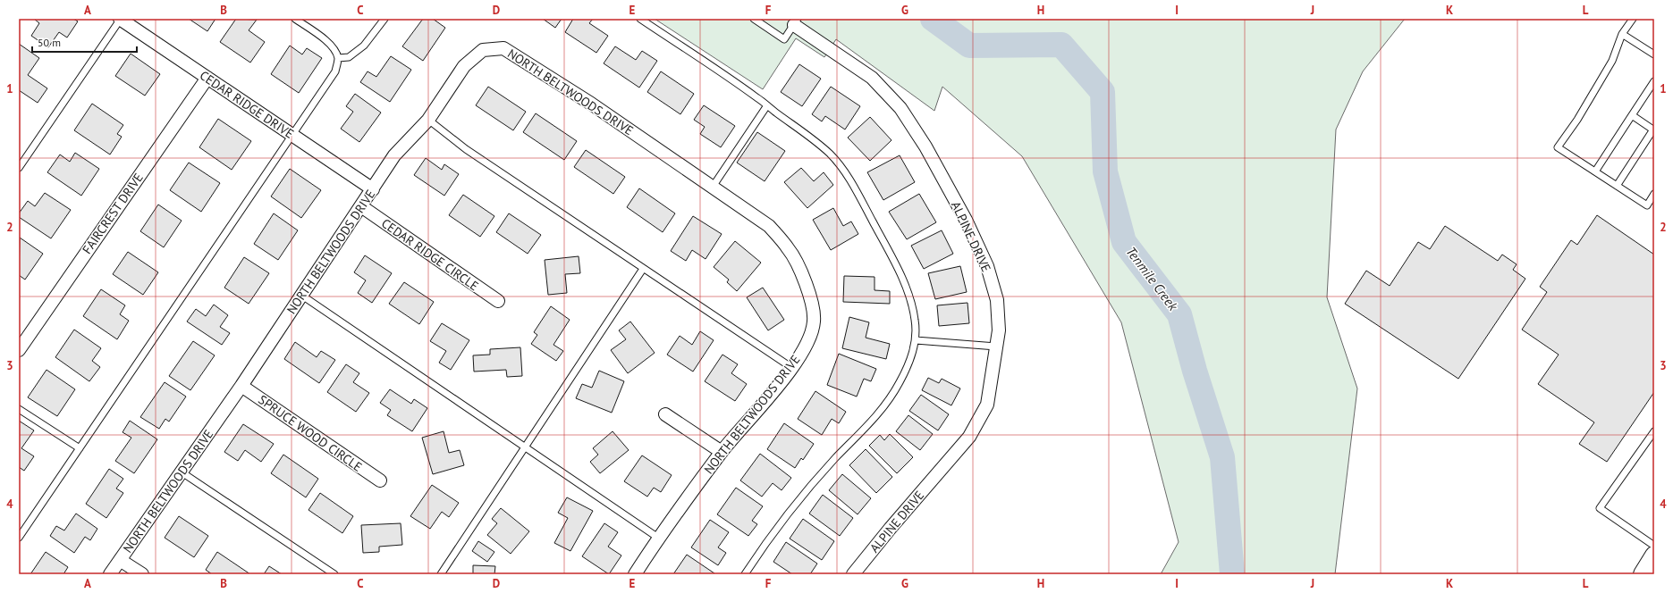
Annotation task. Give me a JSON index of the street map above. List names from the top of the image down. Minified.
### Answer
{"streets":{"street":["NORTH BELTWOODS DRIVE","CEDAR RIDGE DRIVE","FAIRCREST DRIVE","ALPINE DRIVE","CEDAR RIDGE CIRCLE","SPRUCE WOOD CIRCLE"]},"crossings":[["NORTH BELTWOODS DRIVE","CEDAR RIDGE DRIVE"],["NORTH BELTWOODS DRIVE","CEDAR RIDGE CIRCLE"],["NORTH BELTWOODS DRIVE","SPRUCE WOOD CIRCLE"],["CEDAR RIDGE DRIVE","FAIRCREST DRIVE"]],"water":["Tenmile Creek"],"scale_bar":"50 m","grid":{"columns":["A","B","C","D","E","F","G","H","I","J","K","L"],"rows":["1","2","3","4"]}}
